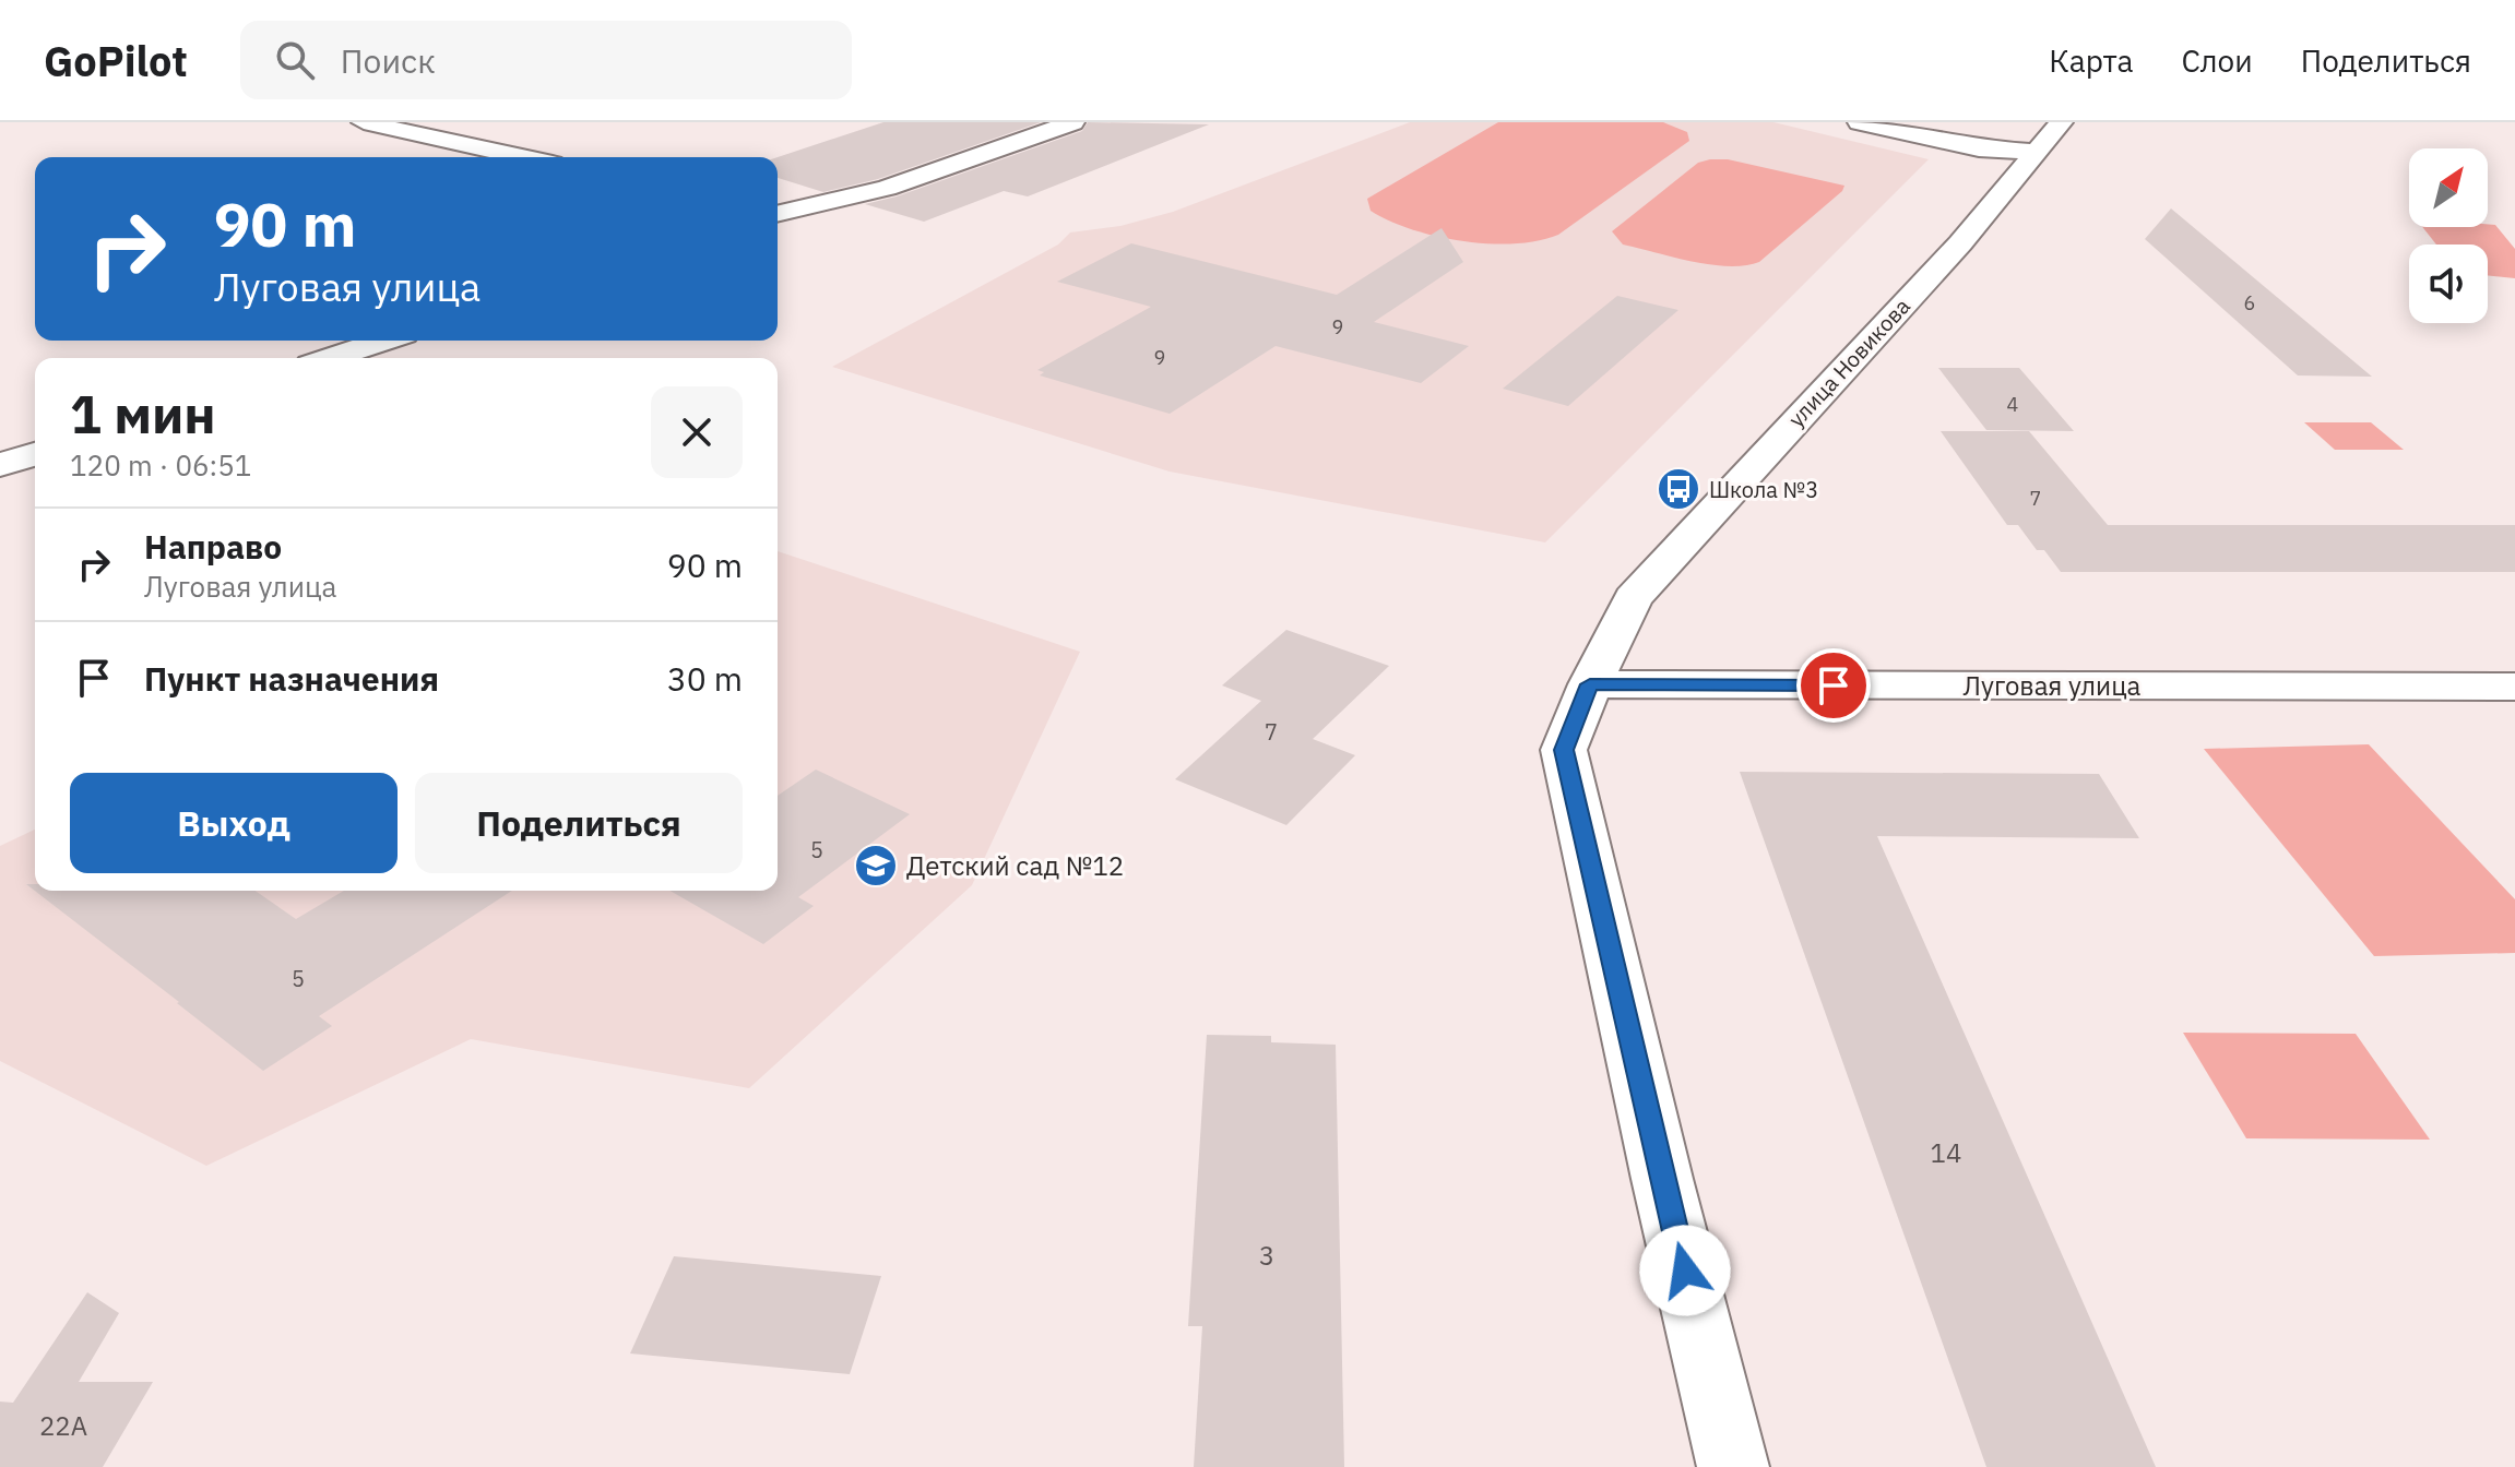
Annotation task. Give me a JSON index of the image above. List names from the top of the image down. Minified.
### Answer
{"streets":{"street":["улица Новикова","Луговая улица"]},"crossings":[["улица Новикова","Луговая улица"]],"places":{"bus stop":["Школа №3"],"school or university":["Детский сад №12"]},"house_numbers":["6","9","9","4","7","7","5","5","14","3","22А"],"north":"top right","page":{"header":"GoPilot","search":"Поиск","nav":["Карта","Слои","Поделиться"],"turn":["90 m","Луговая улица"],"heading":["1 мин","120 m · 06:51"],"list":[{"name":"Направо","note":"Луговая улица","value":"90 m"},{"name":"Пункт назначения","value":"30 m"}],"buttons":["Выход","Поделиться"]}}
